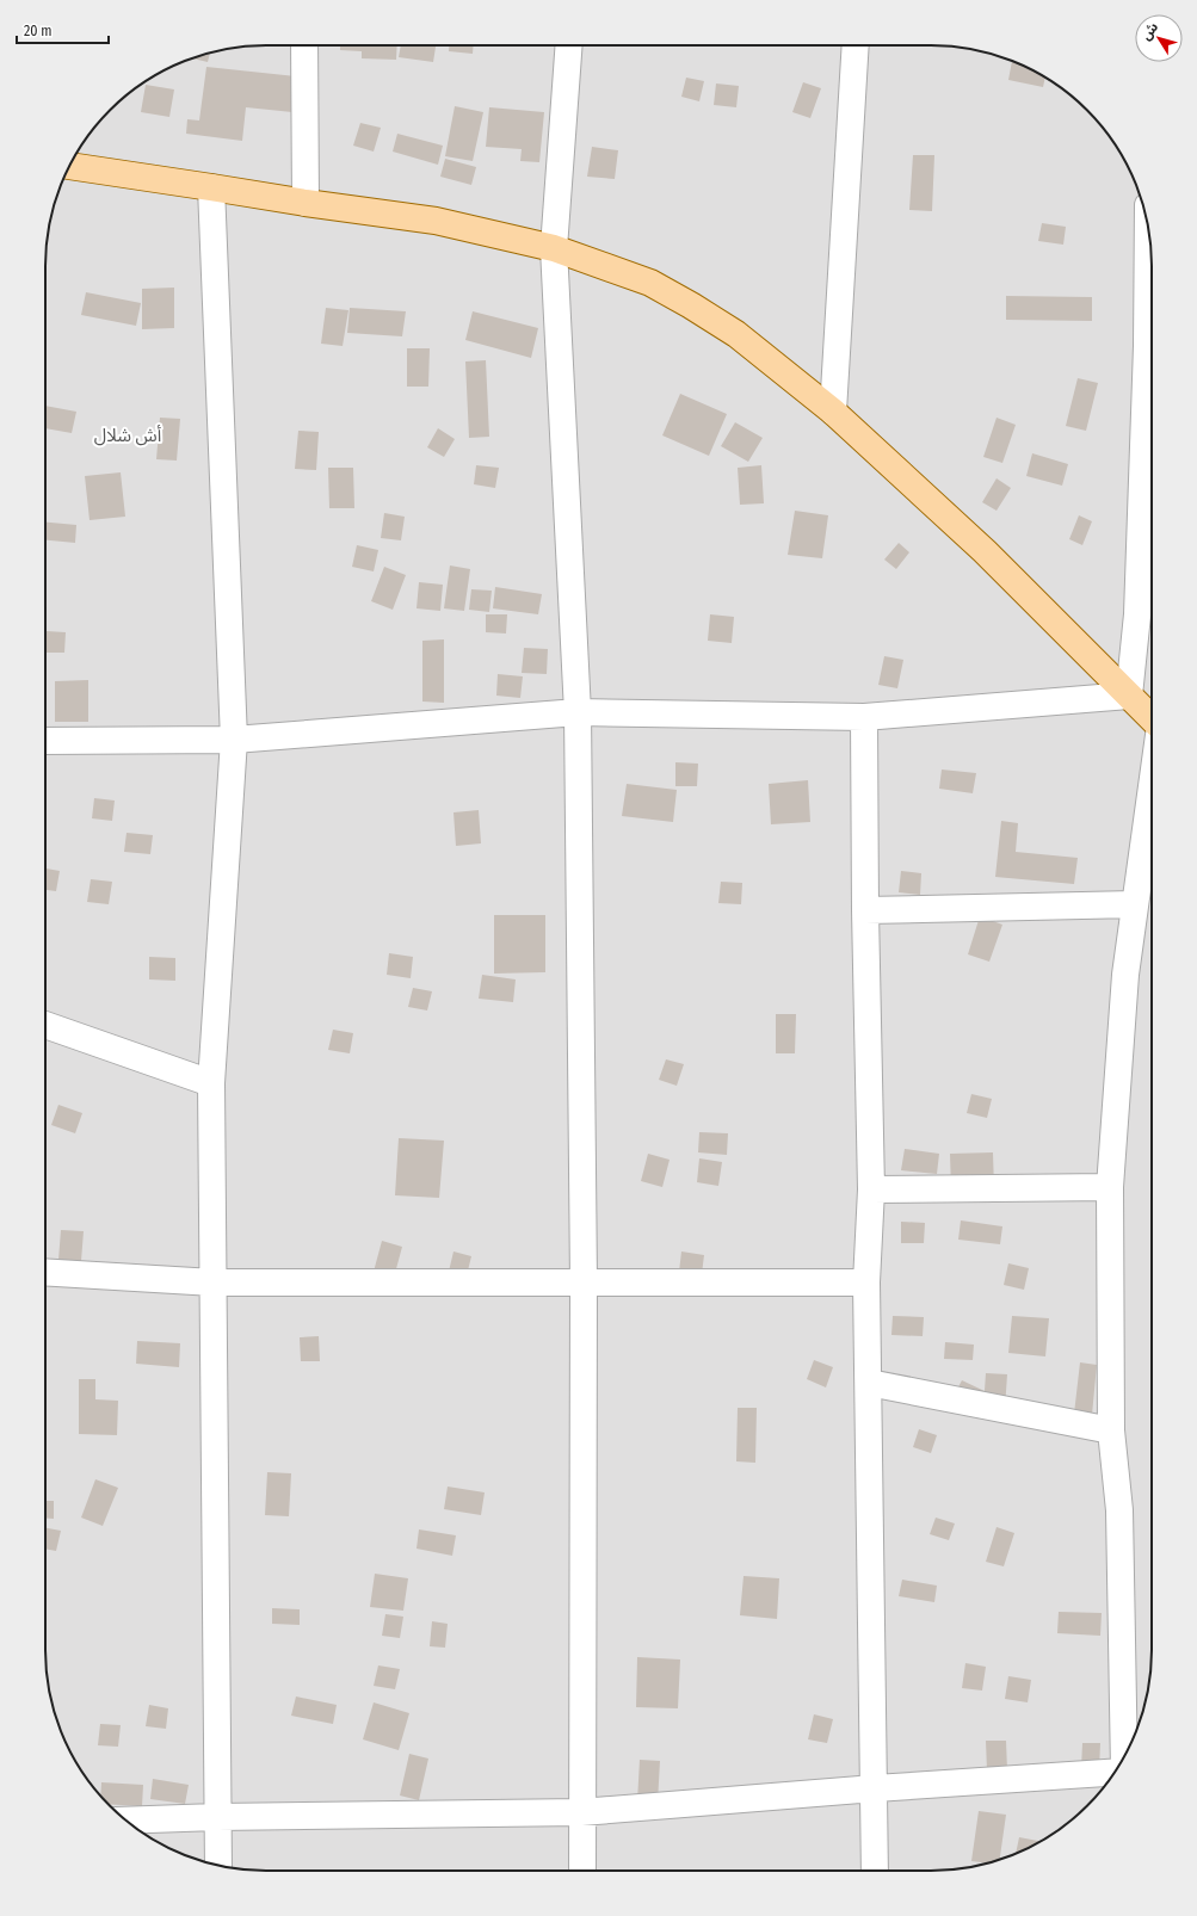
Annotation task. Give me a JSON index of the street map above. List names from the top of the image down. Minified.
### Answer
{"districts":["أش شلال"],"scale_bar":"20 m","north":"top left"}
